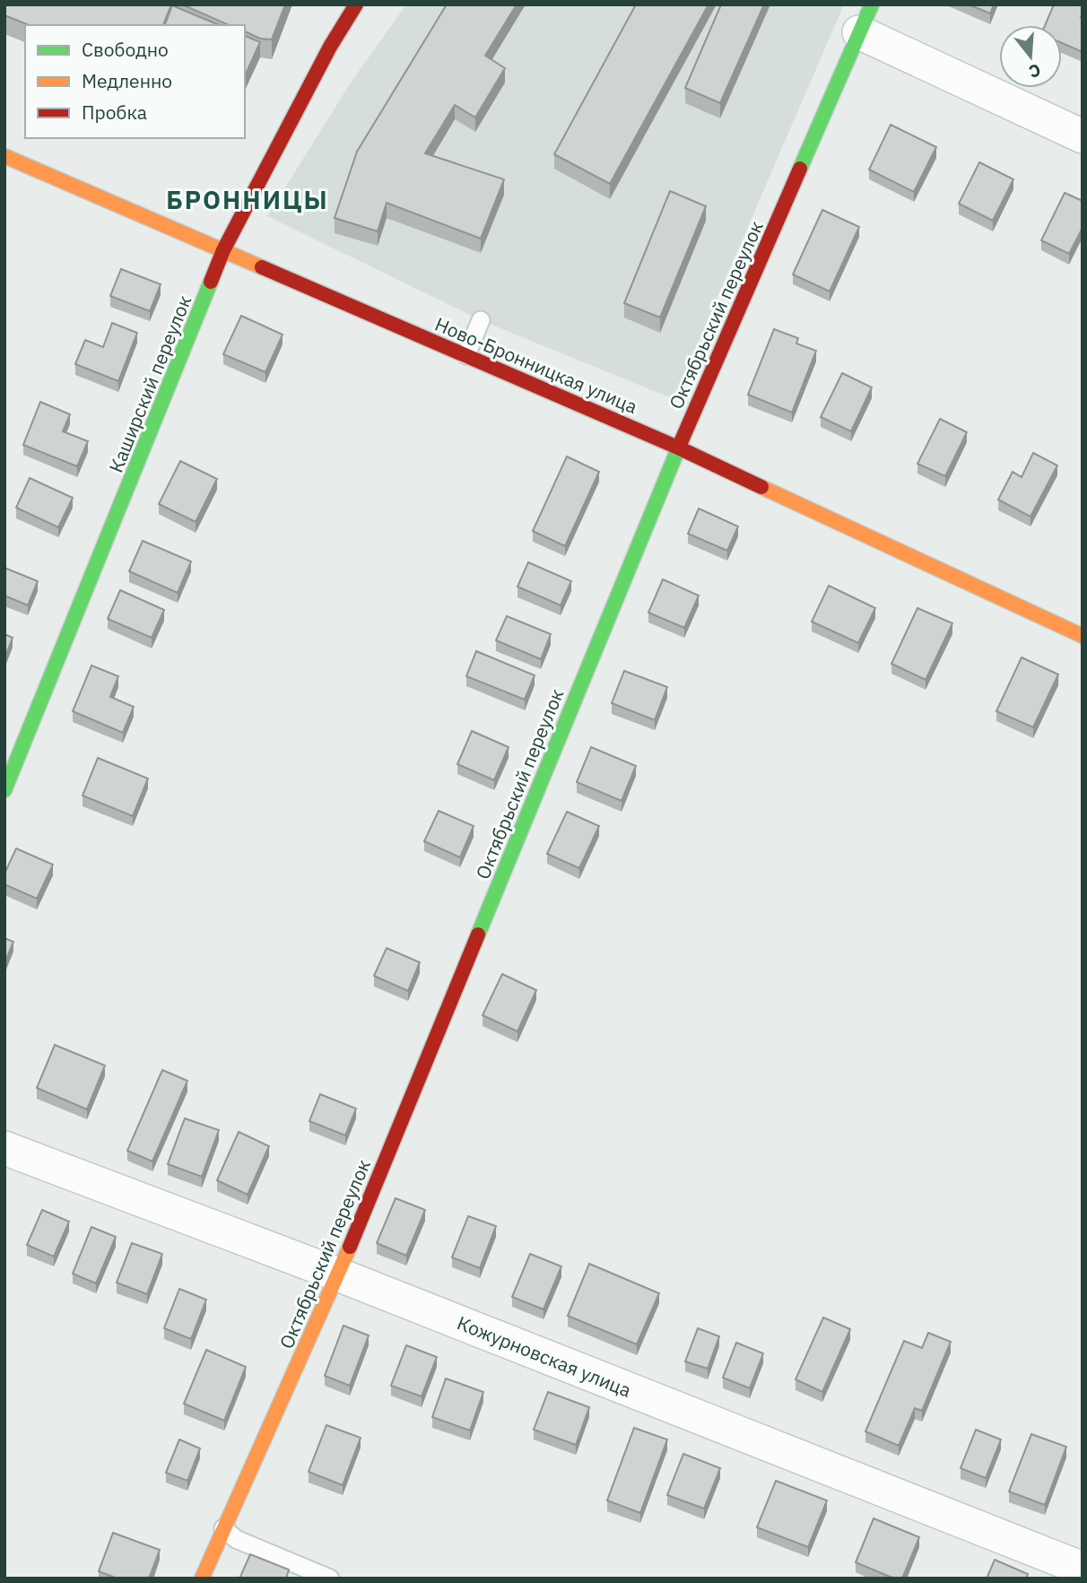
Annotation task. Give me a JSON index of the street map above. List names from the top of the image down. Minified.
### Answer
{"streets":{"street":["Октябрьский переулок","Ново-Бронницкая улица","Каширский переулок","Кожурновская улица"]},"crossings":[["Октябрьский переулок","Ново-Бронницкая улица"],["Октябрьский переулок","Кожурновская улица"],["Ново-Бронницкая улица","Каширский переулок"]],"districts":["БРОННИЦЫ"],"legend":["Свободно","Медленно","Пробка"],"north":"bottom"}
